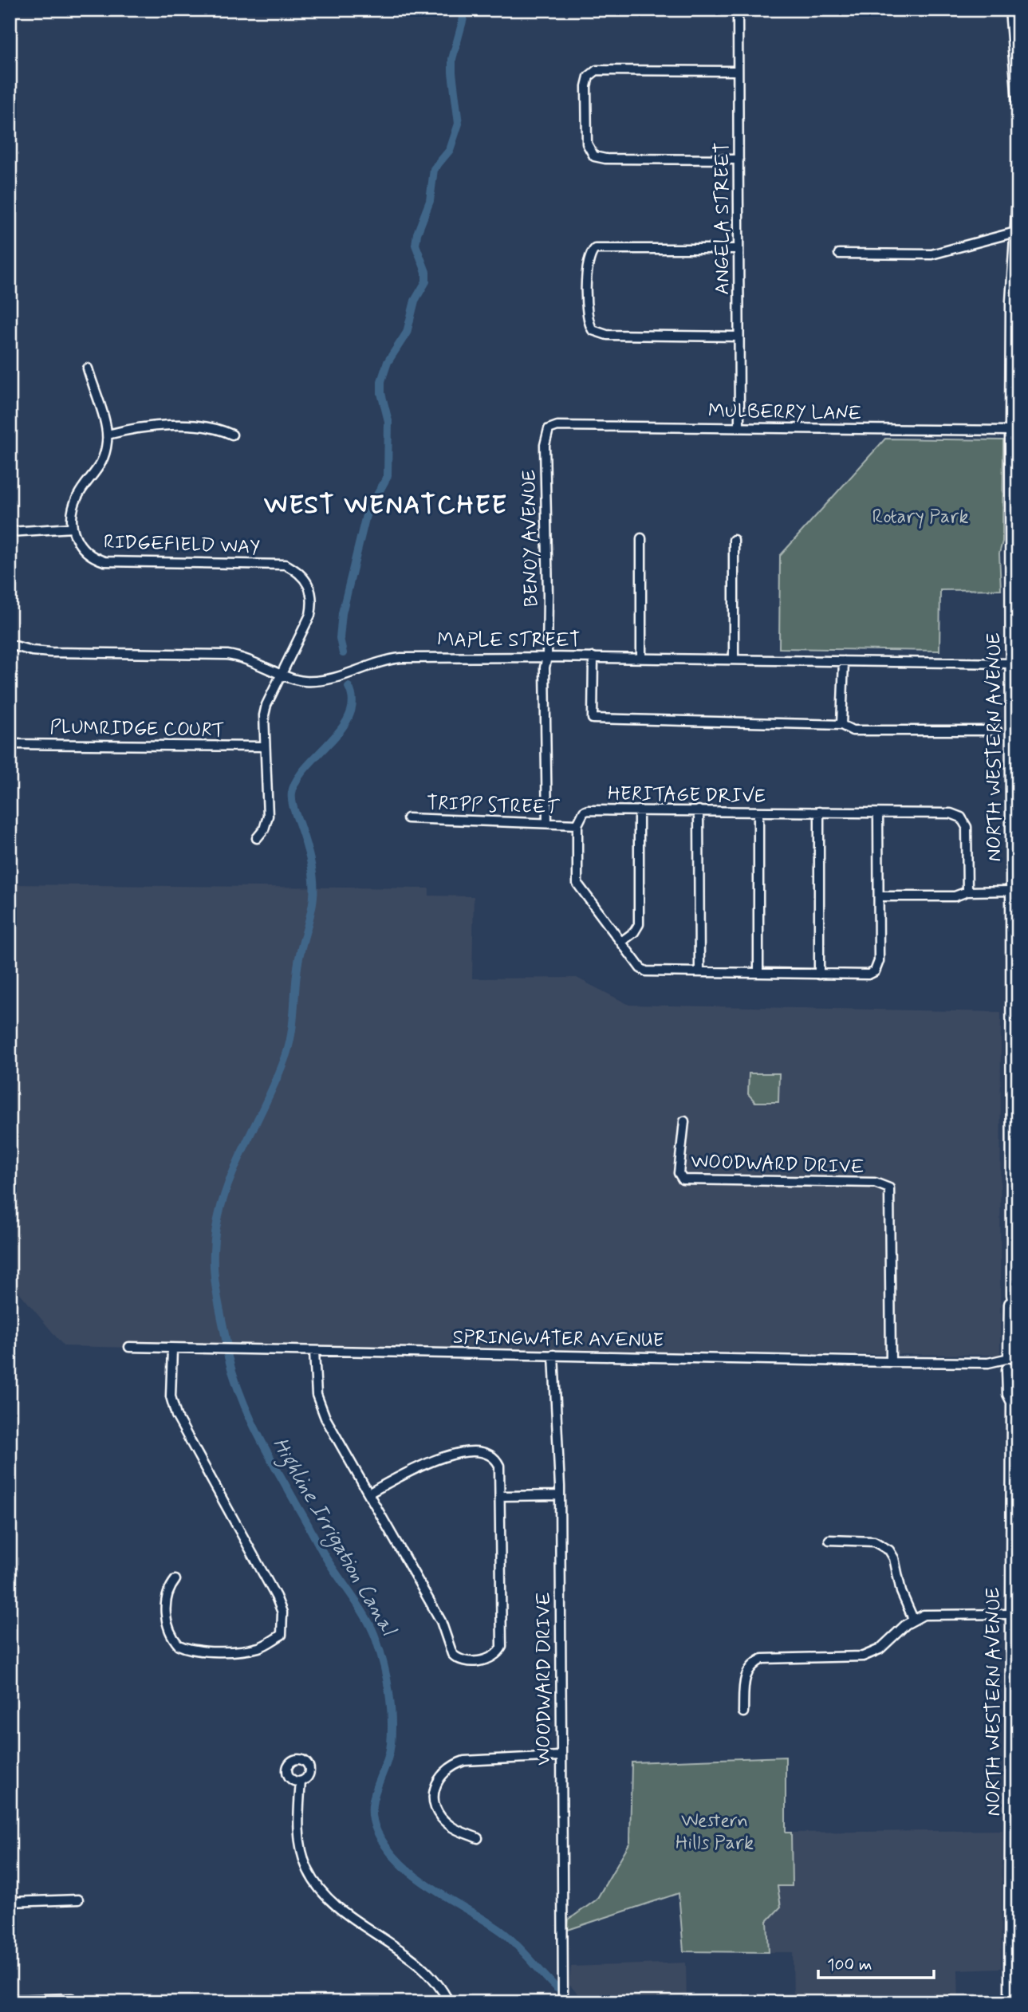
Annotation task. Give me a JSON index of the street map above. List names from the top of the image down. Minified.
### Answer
{"streets":{"main road":["NORTH WESTERN AVENUE"],"street":["ANGELA STREET","MULBERRY LANE","BENOY AVENUE","RIDGEFIELD WAY","MAPLE STREET","PLUMRIDGE COURT","HERITAGE DRIVE","TRIPP STREET","WOODWARD DRIVE","SPRINGWATER AVENUE"]},"crossings":[["ANGELA STREET","MULBERRY LANE"],["MULBERRY LANE","BENOY AVENUE"],["MULBERRY LANE","NORTH WESTERN AVENUE"],["BENOY AVENUE","MAPLE STREET"],["RIDGEFIELD WAY","MAPLE STREET"],["RIDGEFIELD WAY","PLUMRIDGE COURT"],["MAPLE STREET","NORTH WESTERN AVENUE"],["NORTH WESTERN AVENUE","SPRINGWATER AVENUE"],["HERITAGE DRIVE","TRIPP STREET"],["WOODWARD DRIVE","SPRINGWATER AVENUE"]],"districts":["WEST WENATCHEE"],"water":["Highline Irrigation Canal"],"parks":["Rotary Park","Western Hills Park"],"scale_bar":"100 m"}
